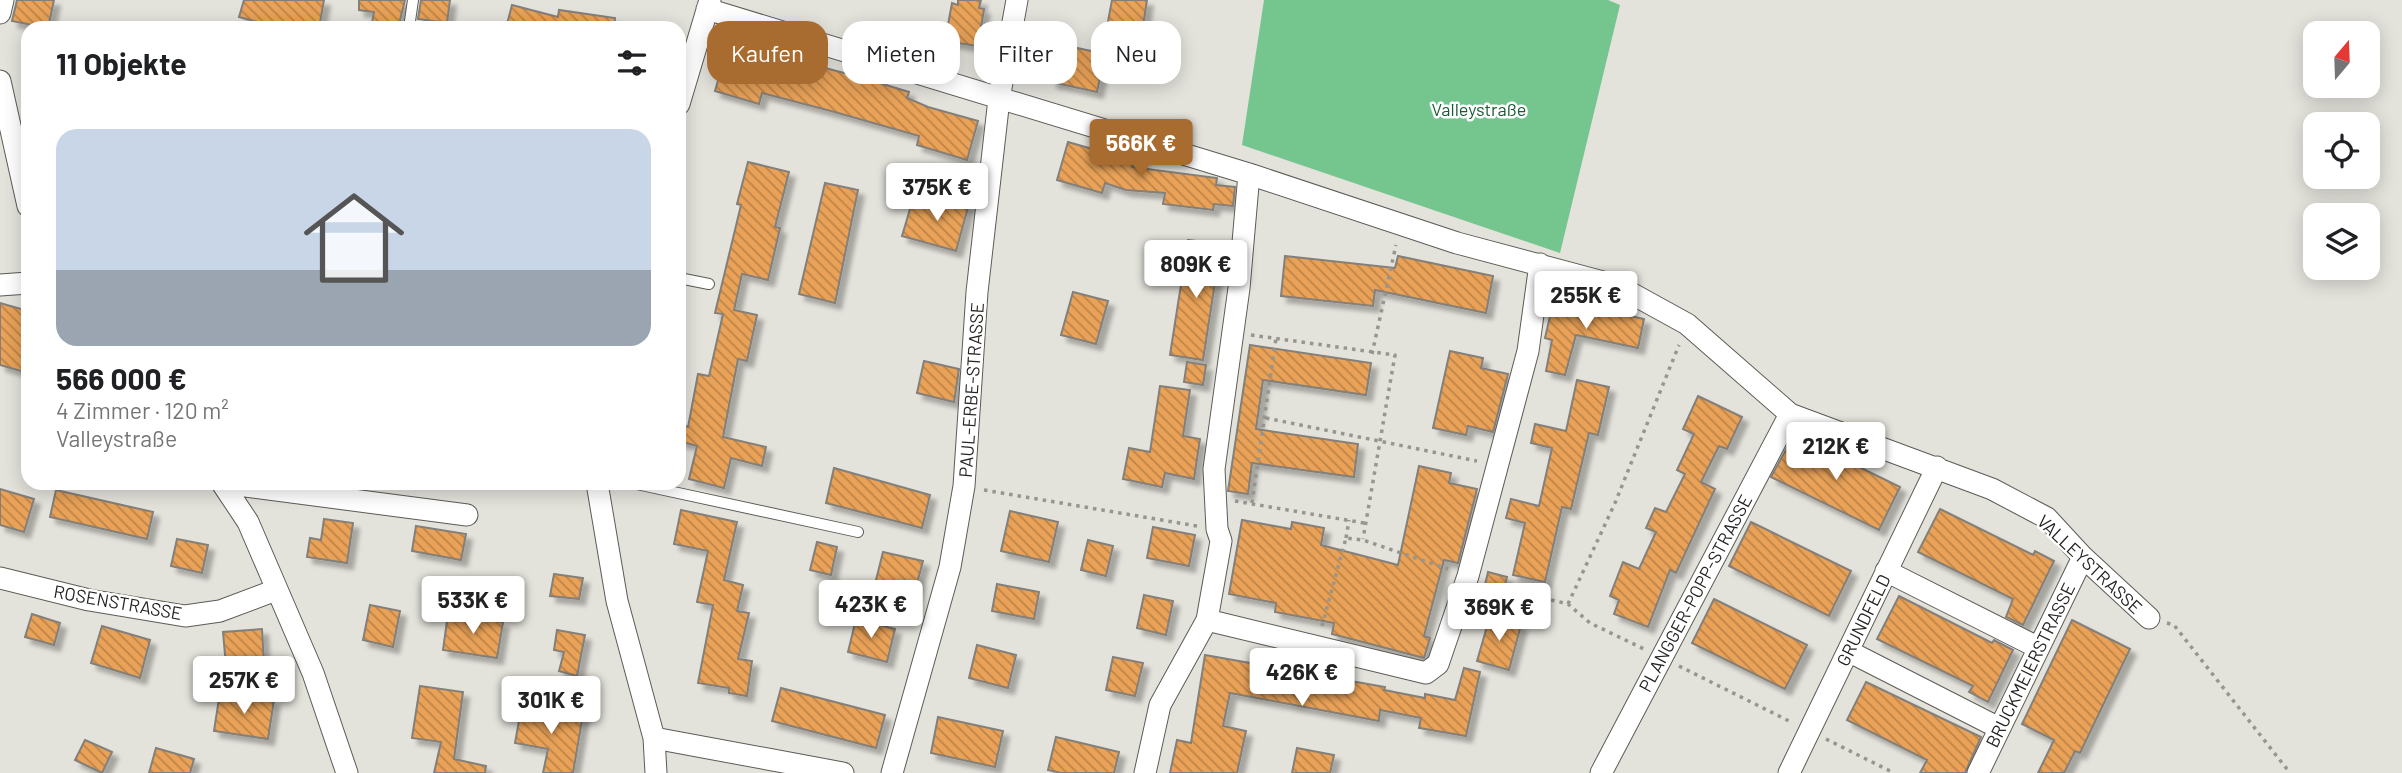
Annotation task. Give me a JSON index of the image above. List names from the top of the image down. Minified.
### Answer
{"streets":{"street":["PAUL-ERBE-STRASSE","VALLEYSTRASSE","PLANGGER-POPP-STRASSE","ROSENSTRASSE","GRUNDFELD","BRUCKMEIERSTRASSE"]},"crossings":[["PAUL-ERBE-STRASSE","VALLEYSTRASSE"],["VALLEYSTRASSE","PLANGGER-POPP-STRASSE"],["VALLEYSTRASSE","GRUNDFELD"],["VALLEYSTRASSE","BRUCKMEIERSTRASSE"]],"parks":["Valleystraße"],"north":"top","page":{"chip":["Kaufen","Mieten","Filter","Neu"],"heading":"11 Objekte","list":[{"name":"566 000 €","note":"4 Zimmer · 120 m² · Valleystraße"}],"price":["566K €","375K €","809K €","255K €","212K €","533K €","423K €","369K €","426K €","257K €","301K €"]}}
